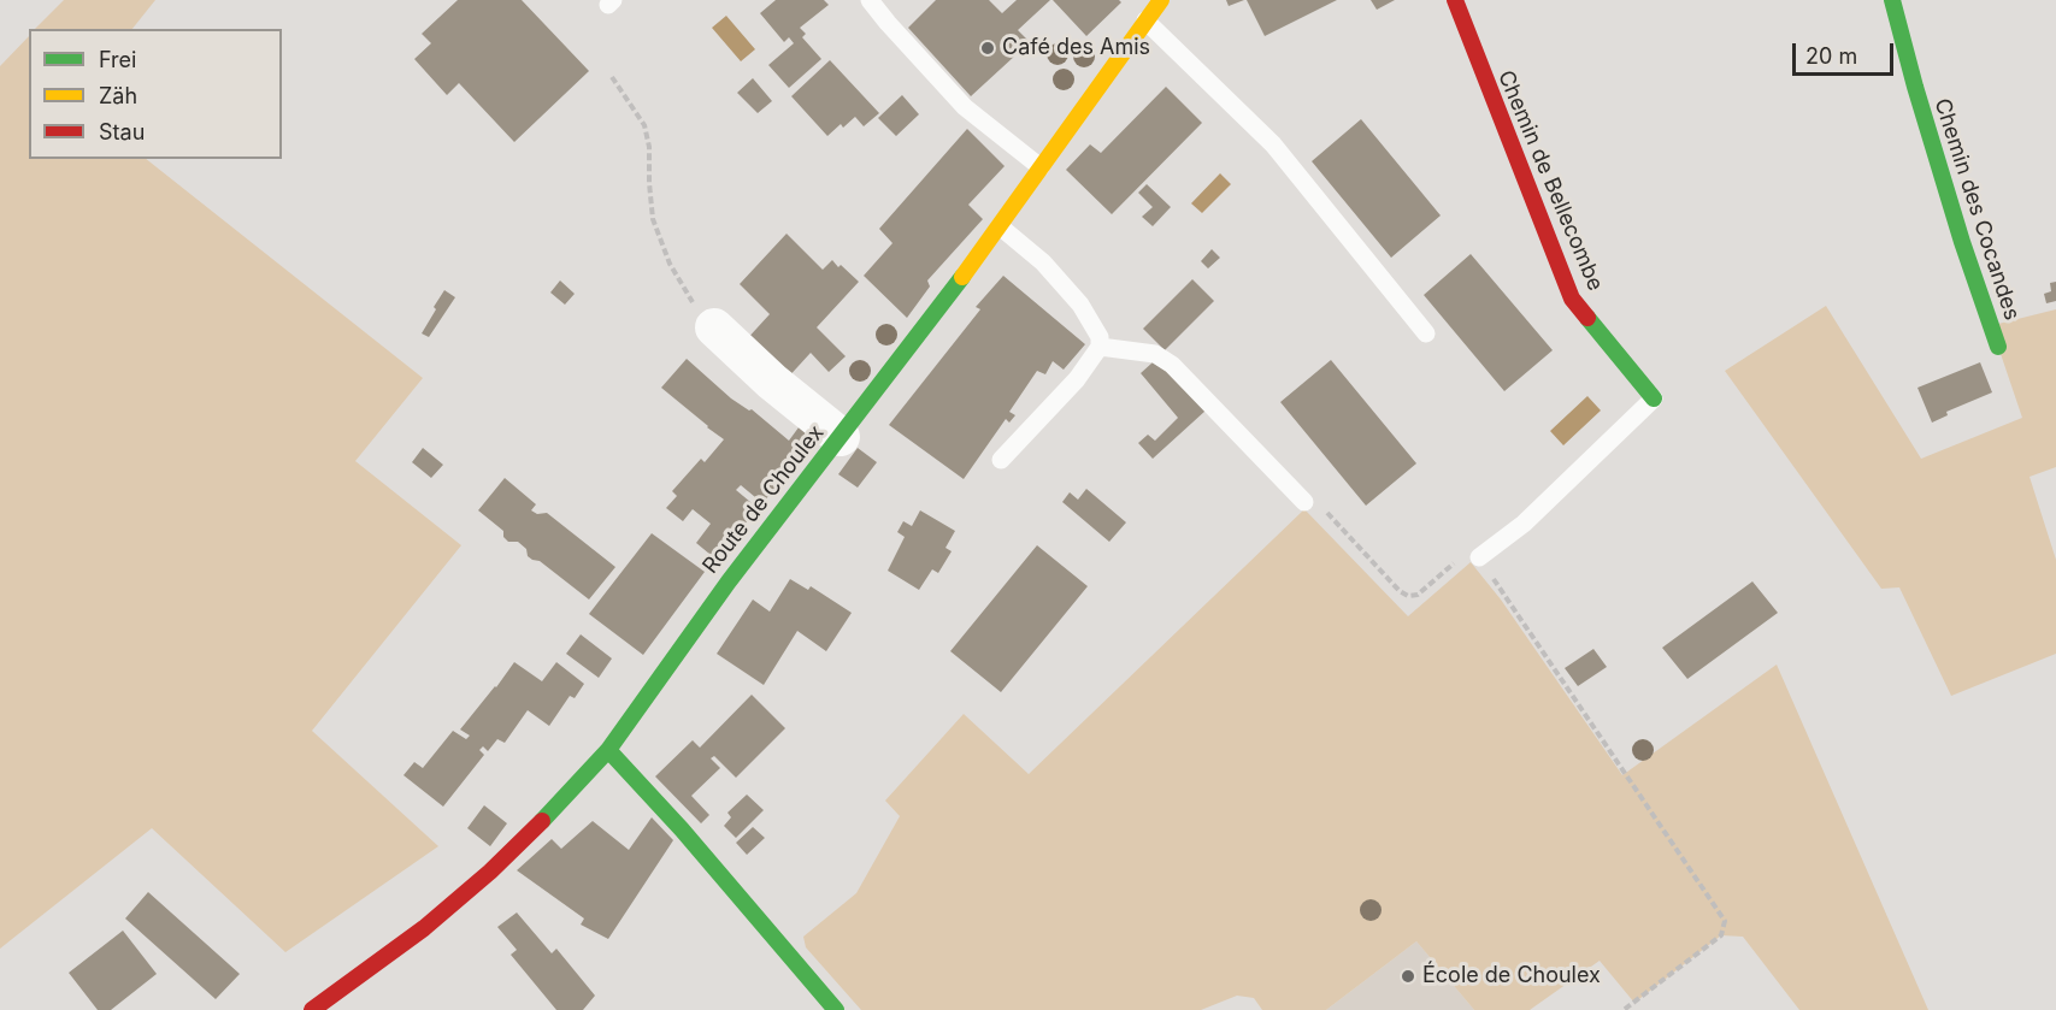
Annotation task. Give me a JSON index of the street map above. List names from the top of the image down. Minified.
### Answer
{"streets":{"street":["Chemin de Bellecombe","Chemin des Cocandes","Route de Choulex"]},"places":["Café des Amis","École de Choulex"],"legend":["Frei","Zäh","Stau"],"scale_bar":"20 m"}
